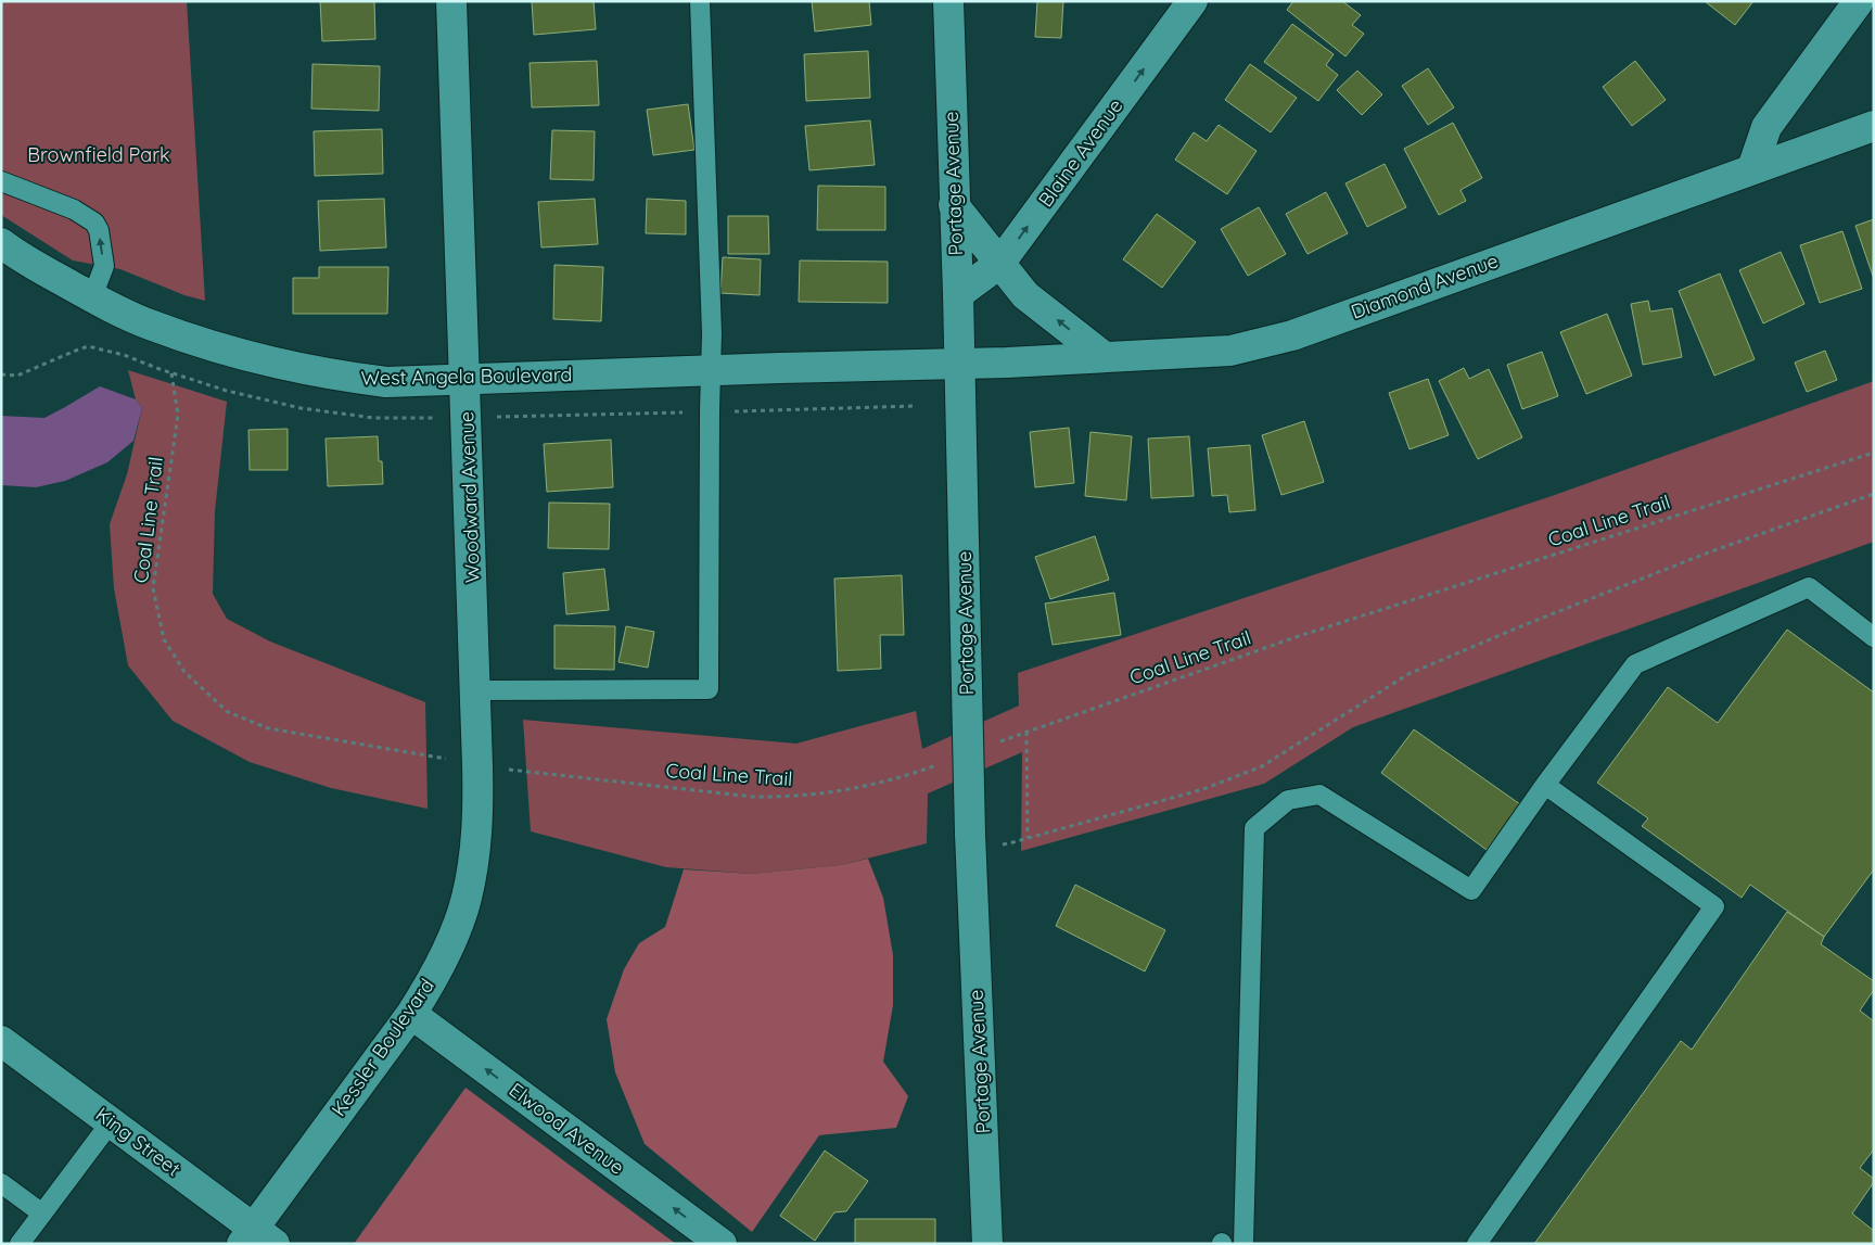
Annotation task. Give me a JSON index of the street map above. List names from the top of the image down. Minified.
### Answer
{"streets":{"street":["Blaine Avenue","Portage Avenue","Diamond Avenue","West Angela Boulevard","Woodward Avenue","Kessler Boulevard","Elwood Avenue","King Street"],"path":["Coal Line Trail"]},"crossings":[["Blaine Avenue","Portage Avenue"],["Portage Avenue","Diamond Avenue"],["Portage Avenue","West Angela Boulevard"],["Diamond Avenue","West Angela Boulevard"],["West Angela Boulevard","Woodward Avenue"],["Woodward Avenue","Coal Line Trail"],["Woodward Avenue","Kessler Boulevard"],["Coal Line Trail","Kessler Boulevard"],["Kessler Boulevard","Elwood Avenue"],["Kessler Boulevard","King Street"]],"one_way":["Blaine Avenue","Elwood Avenue"],"parks":["Brownfield Park"]}
